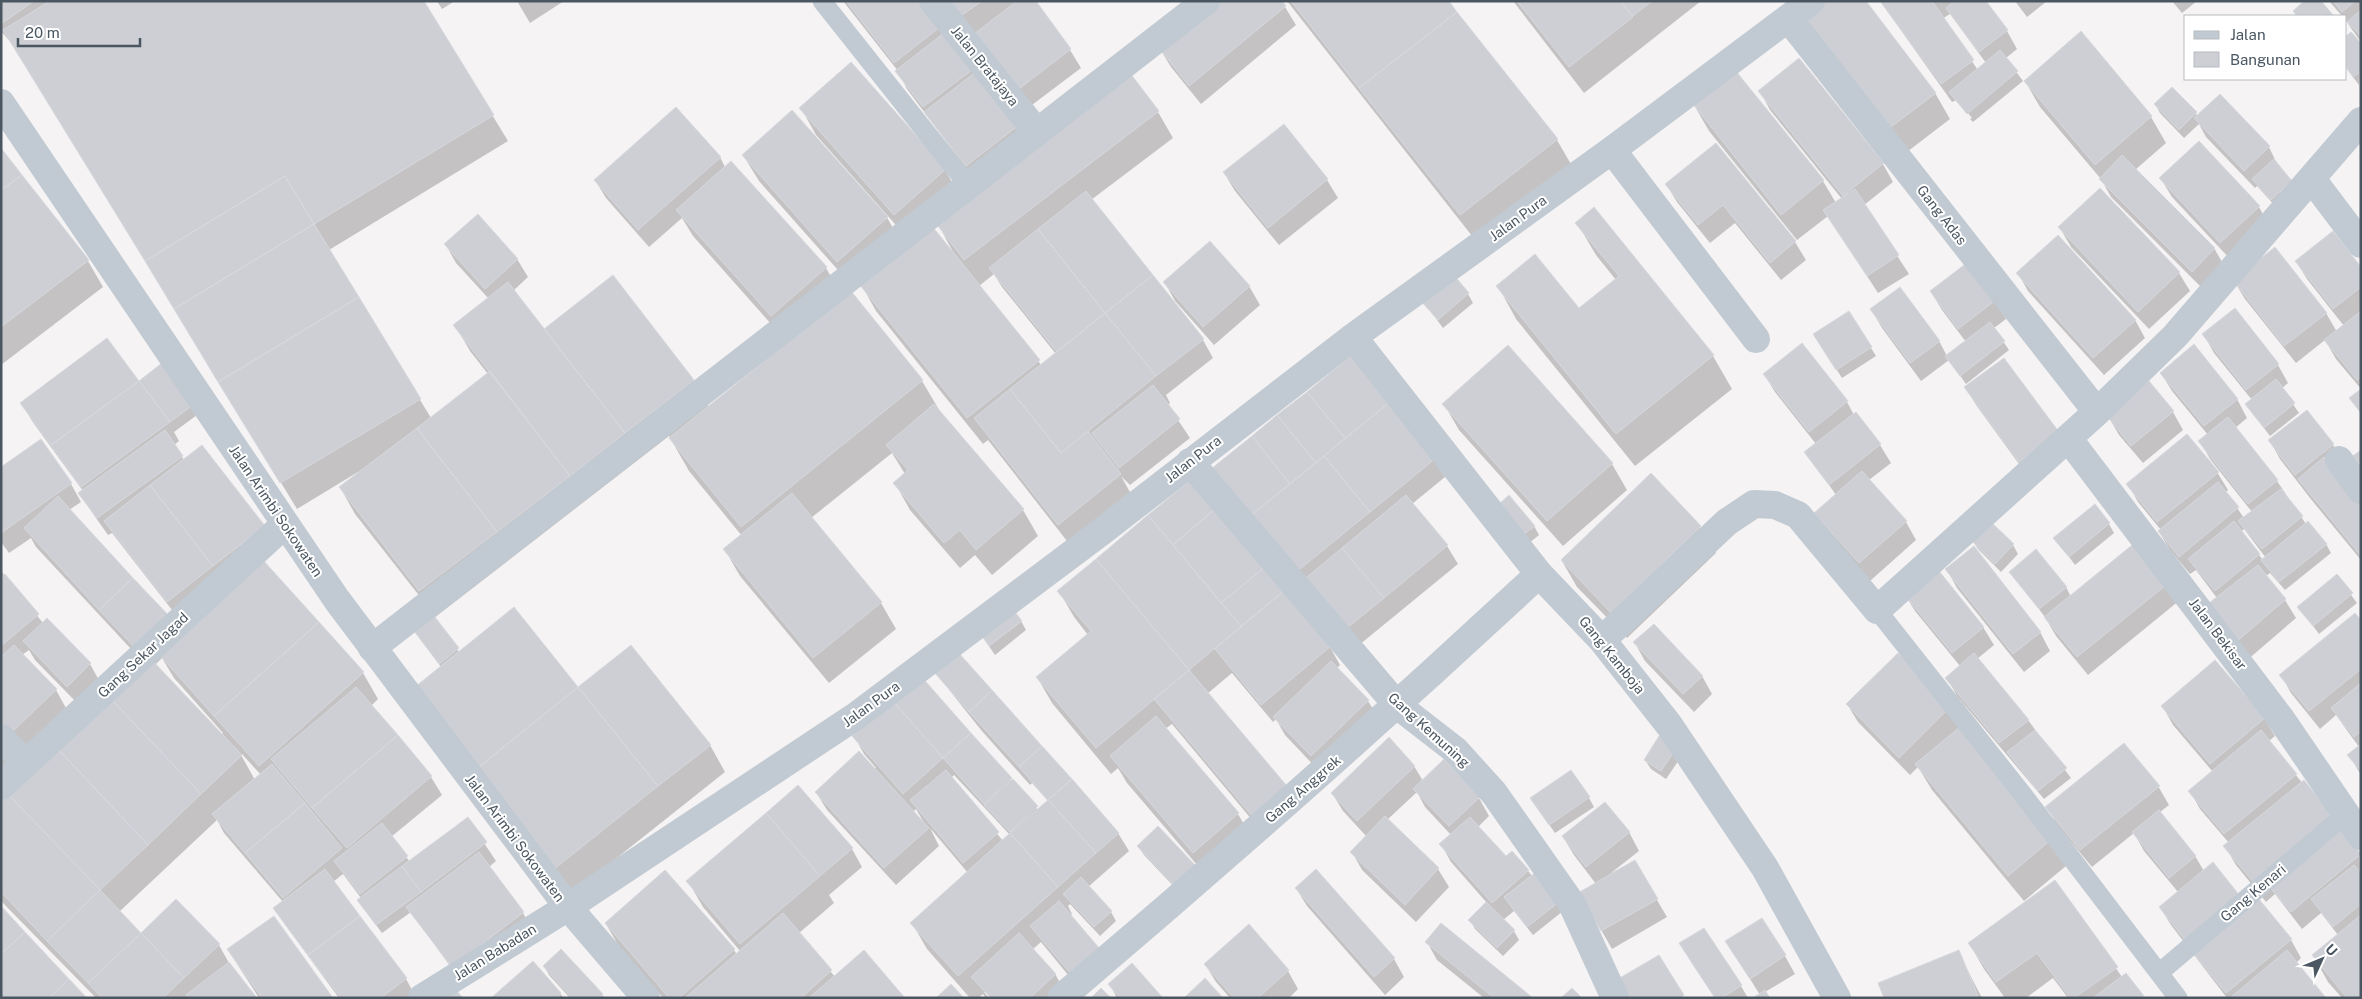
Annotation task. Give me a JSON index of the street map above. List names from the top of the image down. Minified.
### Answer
{"streets":{"street":["Jalan Bratajaya","Gang Adas","Jalan Pura","Jalan Arimbi Sokowaten","Jalan Bekisar","Gang Sekar Jagad","Gang Kamboja","Gang Kemuning","Gang Anggrek","Jalan Babadan"],"lane":["Gang Kenari"]},"crossings":[["Gang Adas","Jalan Pura"],["Jalan Pura","Jalan Arimbi Sokowaten"],["Jalan Pura","Gang Kamboja"],["Jalan Pura","Gang Kemuning"],["Jalan Pura","Jalan Babadan"],["Jalan Arimbi Sokowaten","Gang Sekar Jagad"],["Jalan Arimbi Sokowaten","Jalan Babadan"],["Jalan Bekisar","Gang Kenari"],["Gang Kamboja","Gang Anggrek"],["Gang Kemuning","Gang Anggrek"]],"legend":["Jalan","Bangunan"],"scale_bar":"20 m","north":"top right"}
